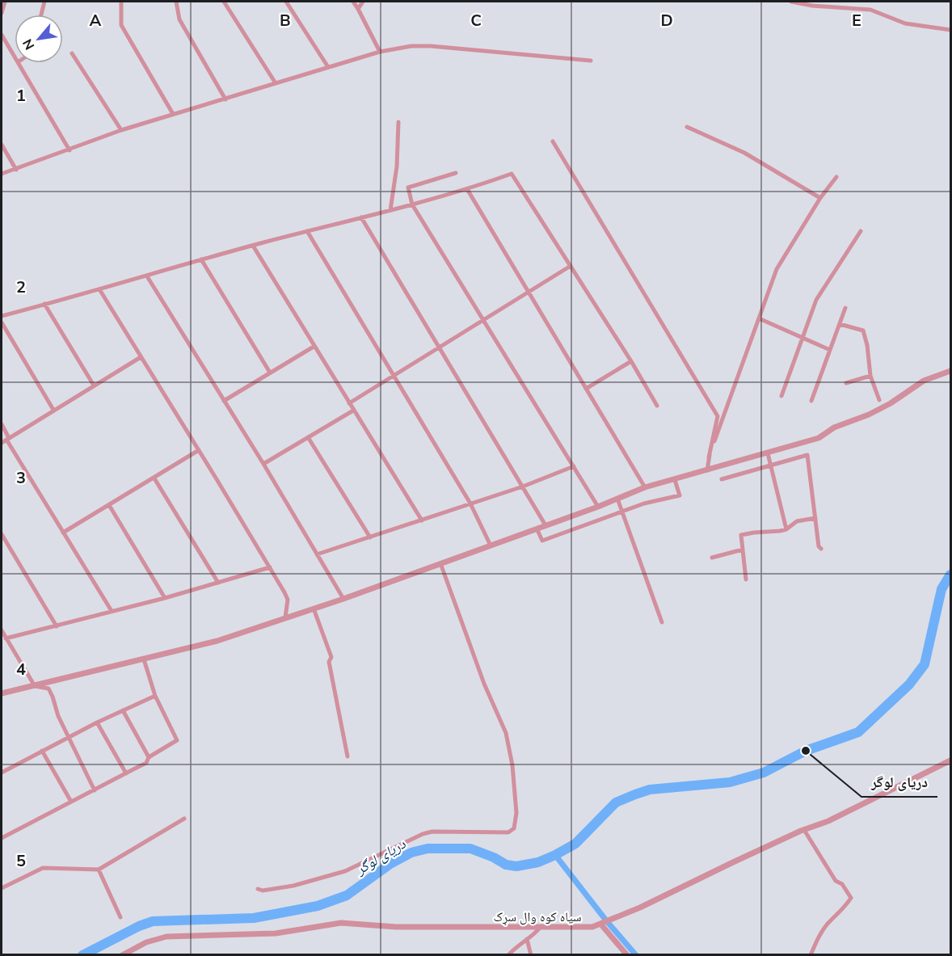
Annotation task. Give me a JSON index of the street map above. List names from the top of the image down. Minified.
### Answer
{"streets":{"street":["سیاه کوه وال سړک"]},"water":["دریای لوگر"],"places":["دریای لوگر"],"north":"bottom left","grid":{"columns":["A","B","C","D","E"],"rows":["1","2","3","4","5"]}}
